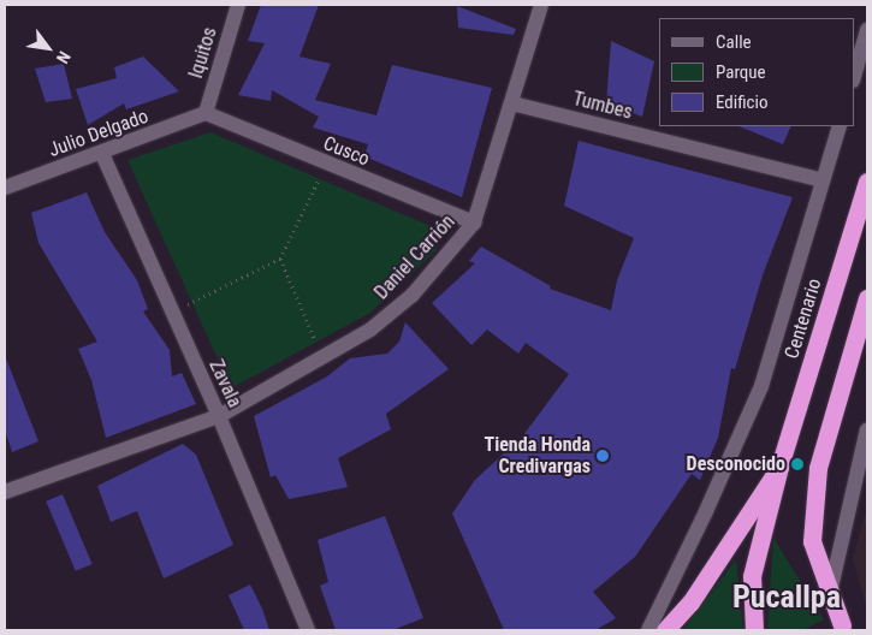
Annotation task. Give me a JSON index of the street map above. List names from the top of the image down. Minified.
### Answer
{"streets":{"highway":["Centenario"],"street":["Iquitos","Tumbes","Julio Delgado","Cusco","Daniel Carrión","Zavala"]},"crossings":[["Iquitos","Julio Delgado"],["Iquitos","Cusco"],["Tumbes","Daniel Carrión"],["Julio Delgado","Cusco"],["Julio Delgado","Zavala"],["Cusco","Daniel Carrión"],["Daniel Carrión","Zavala"]],"districts":["Pucallpa"],"places":["Tienda Honda Credivargas","Desconocido"],"legend":["Calle","Parque","Edificio"],"north":"bottom right"}
